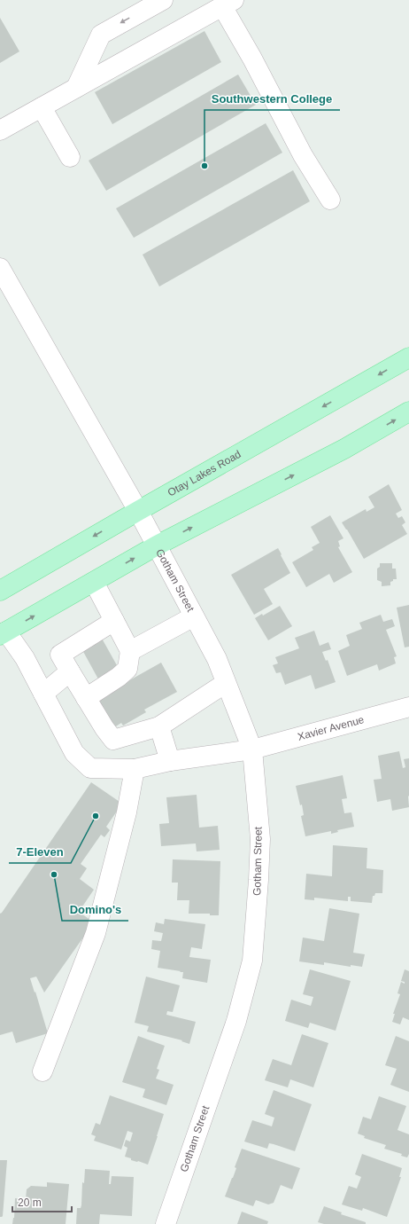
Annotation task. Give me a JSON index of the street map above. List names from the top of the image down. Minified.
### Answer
{"streets":{"main road":["Otay Lakes Road"],"street":["Gotham Street","Xavier Avenue"]},"crossings":[["Otay Lakes Road","Gotham Street"],["Gotham Street","Xavier Avenue"]],"places":["Southwestern College","7-Eleven","Domino's"],"scale_bar":"20 m"}
